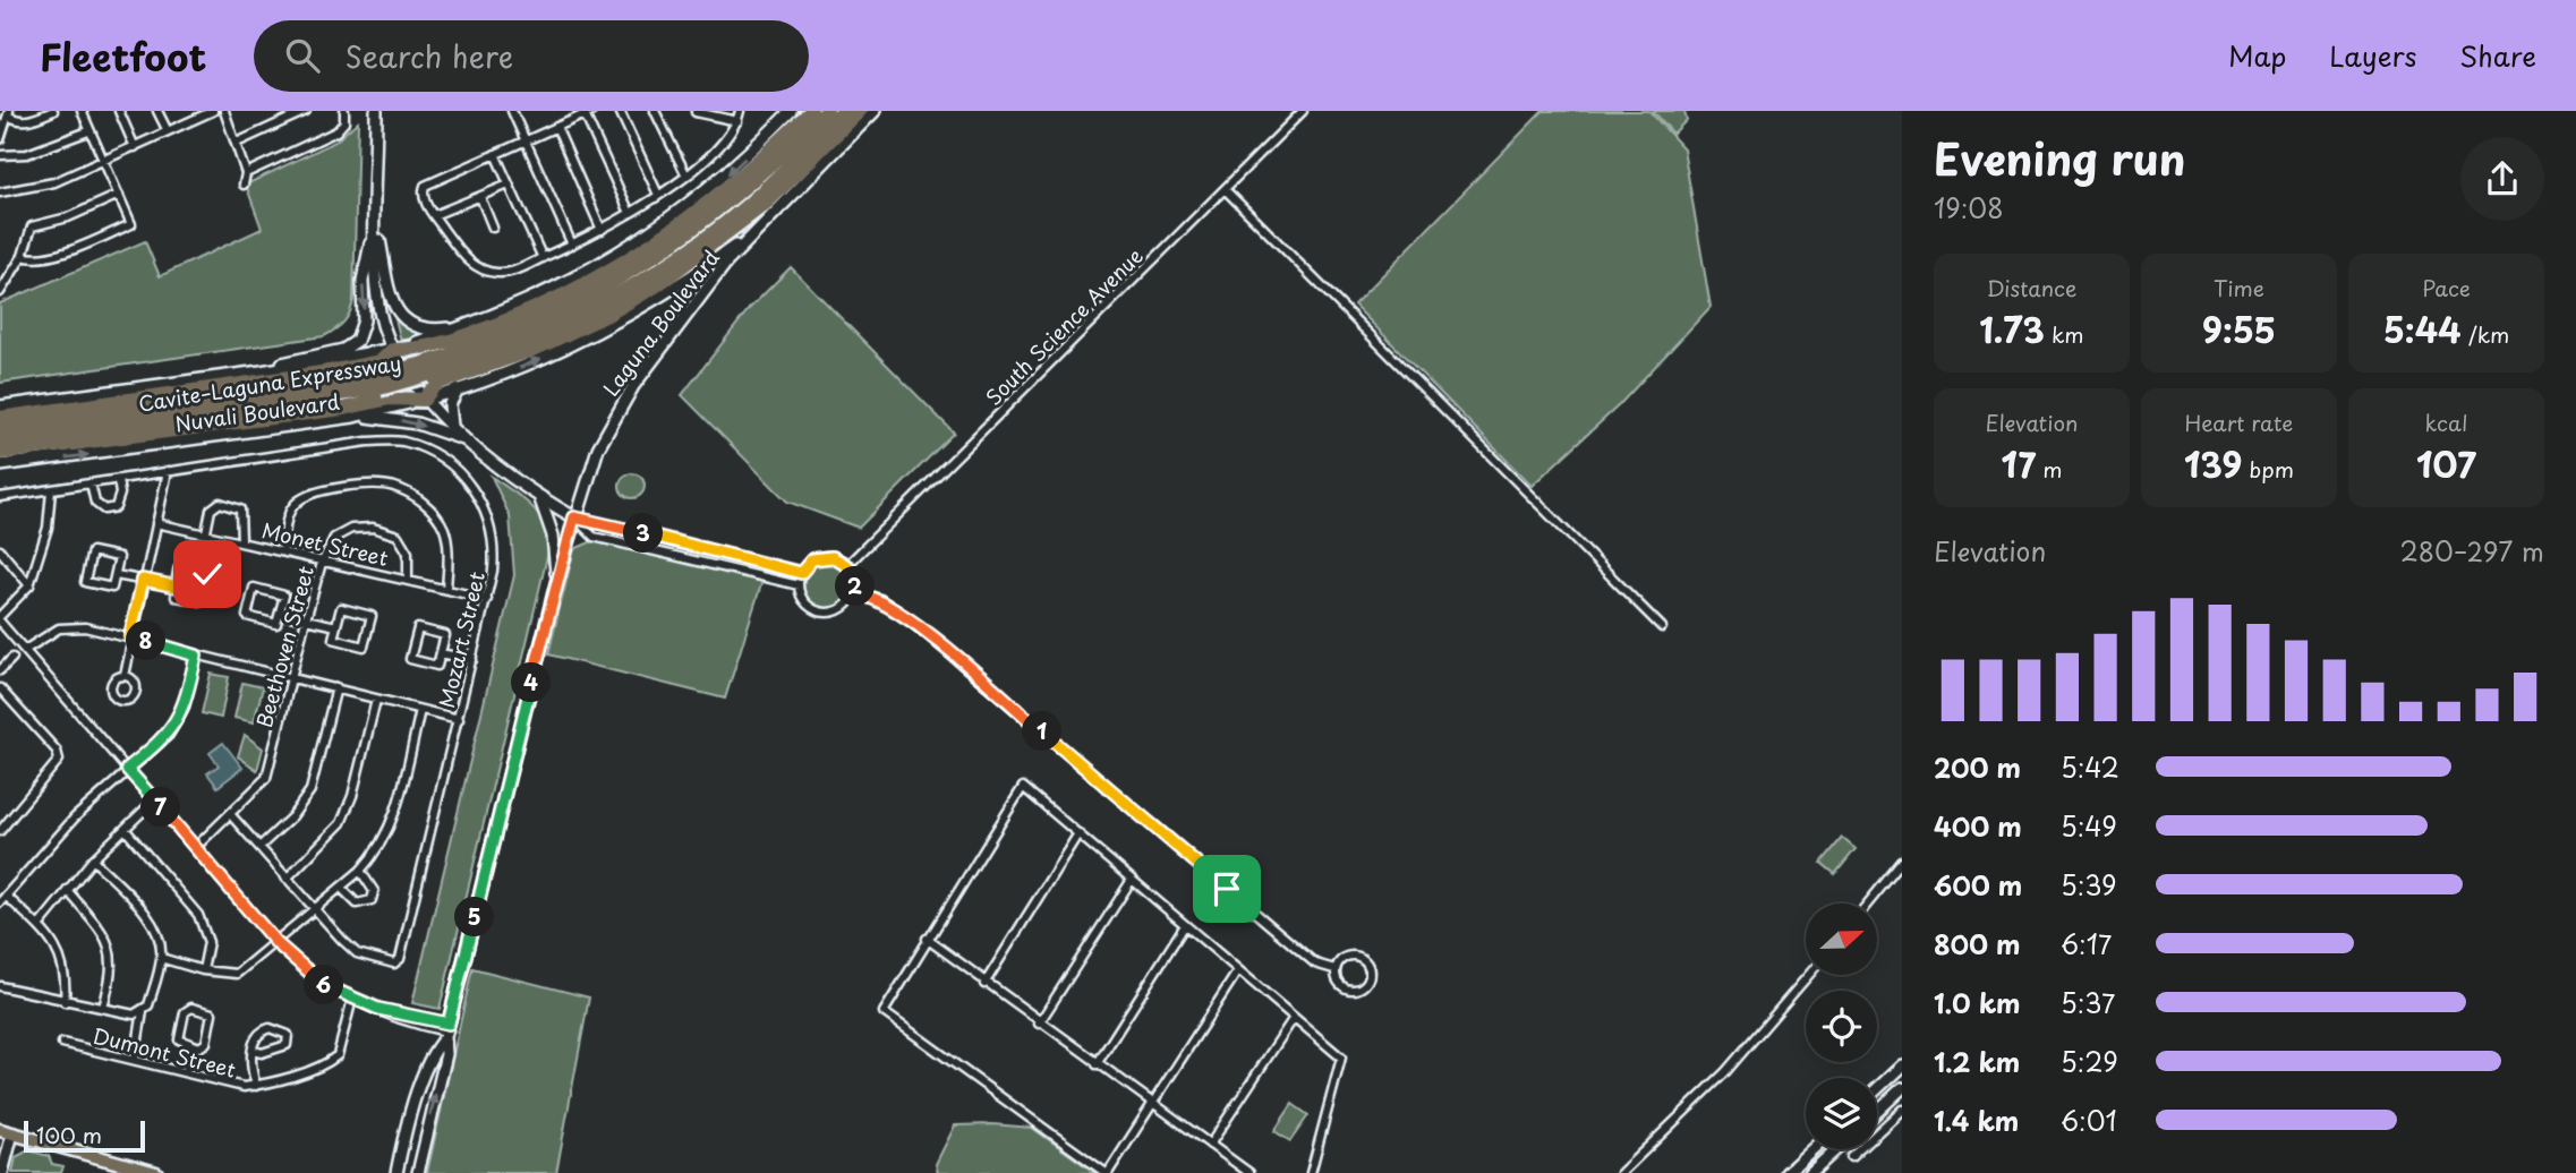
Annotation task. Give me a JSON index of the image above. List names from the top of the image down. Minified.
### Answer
{"streets":{"highway":["Cavite–Laguna Expressway"],"main road":["Laguna Boulevard","Nuvali Boulevard"],"street":["South Science Avenue","Monet Street","Mozart Street","Beethoven Street","Dumont Street"]},"crossings":[["Laguna Boulevard","Nuvali Boulevard"],["Monet Street","Mozart Street"],["Monet Street","Beethoven Street"],["Mozart Street","Beethoven Street"]],"scale_bar":"100 m","north":"right","page":{"header":"Fleetfoot","search":"Search here","nav":["Map","Layers","Share"],"heading":["Evening run","19:08"],"stats":[["Distance","1.73 km"],["Time","9:55"],["Pace","5:44 /km"],["Elevation","17 m"],["Heart rate","139 bpm"],["kcal","107"]],"pins":["3","2","8","4","1","7","5","6"],"chart":["Elevation","280–297 m"],"list":[{"name":"200 m","note":"5:42"},{"name":"400 m","note":"5:49"},{"name":"600 m","note":"5:39"},{"name":"800 m","note":"6:17"},{"name":"1.0 km","note":"5:37"},{"name":"1.2 km","note":"5:29"},{"name":"1.4 km","note":"6:01"}],"scale":"100 m"}}
